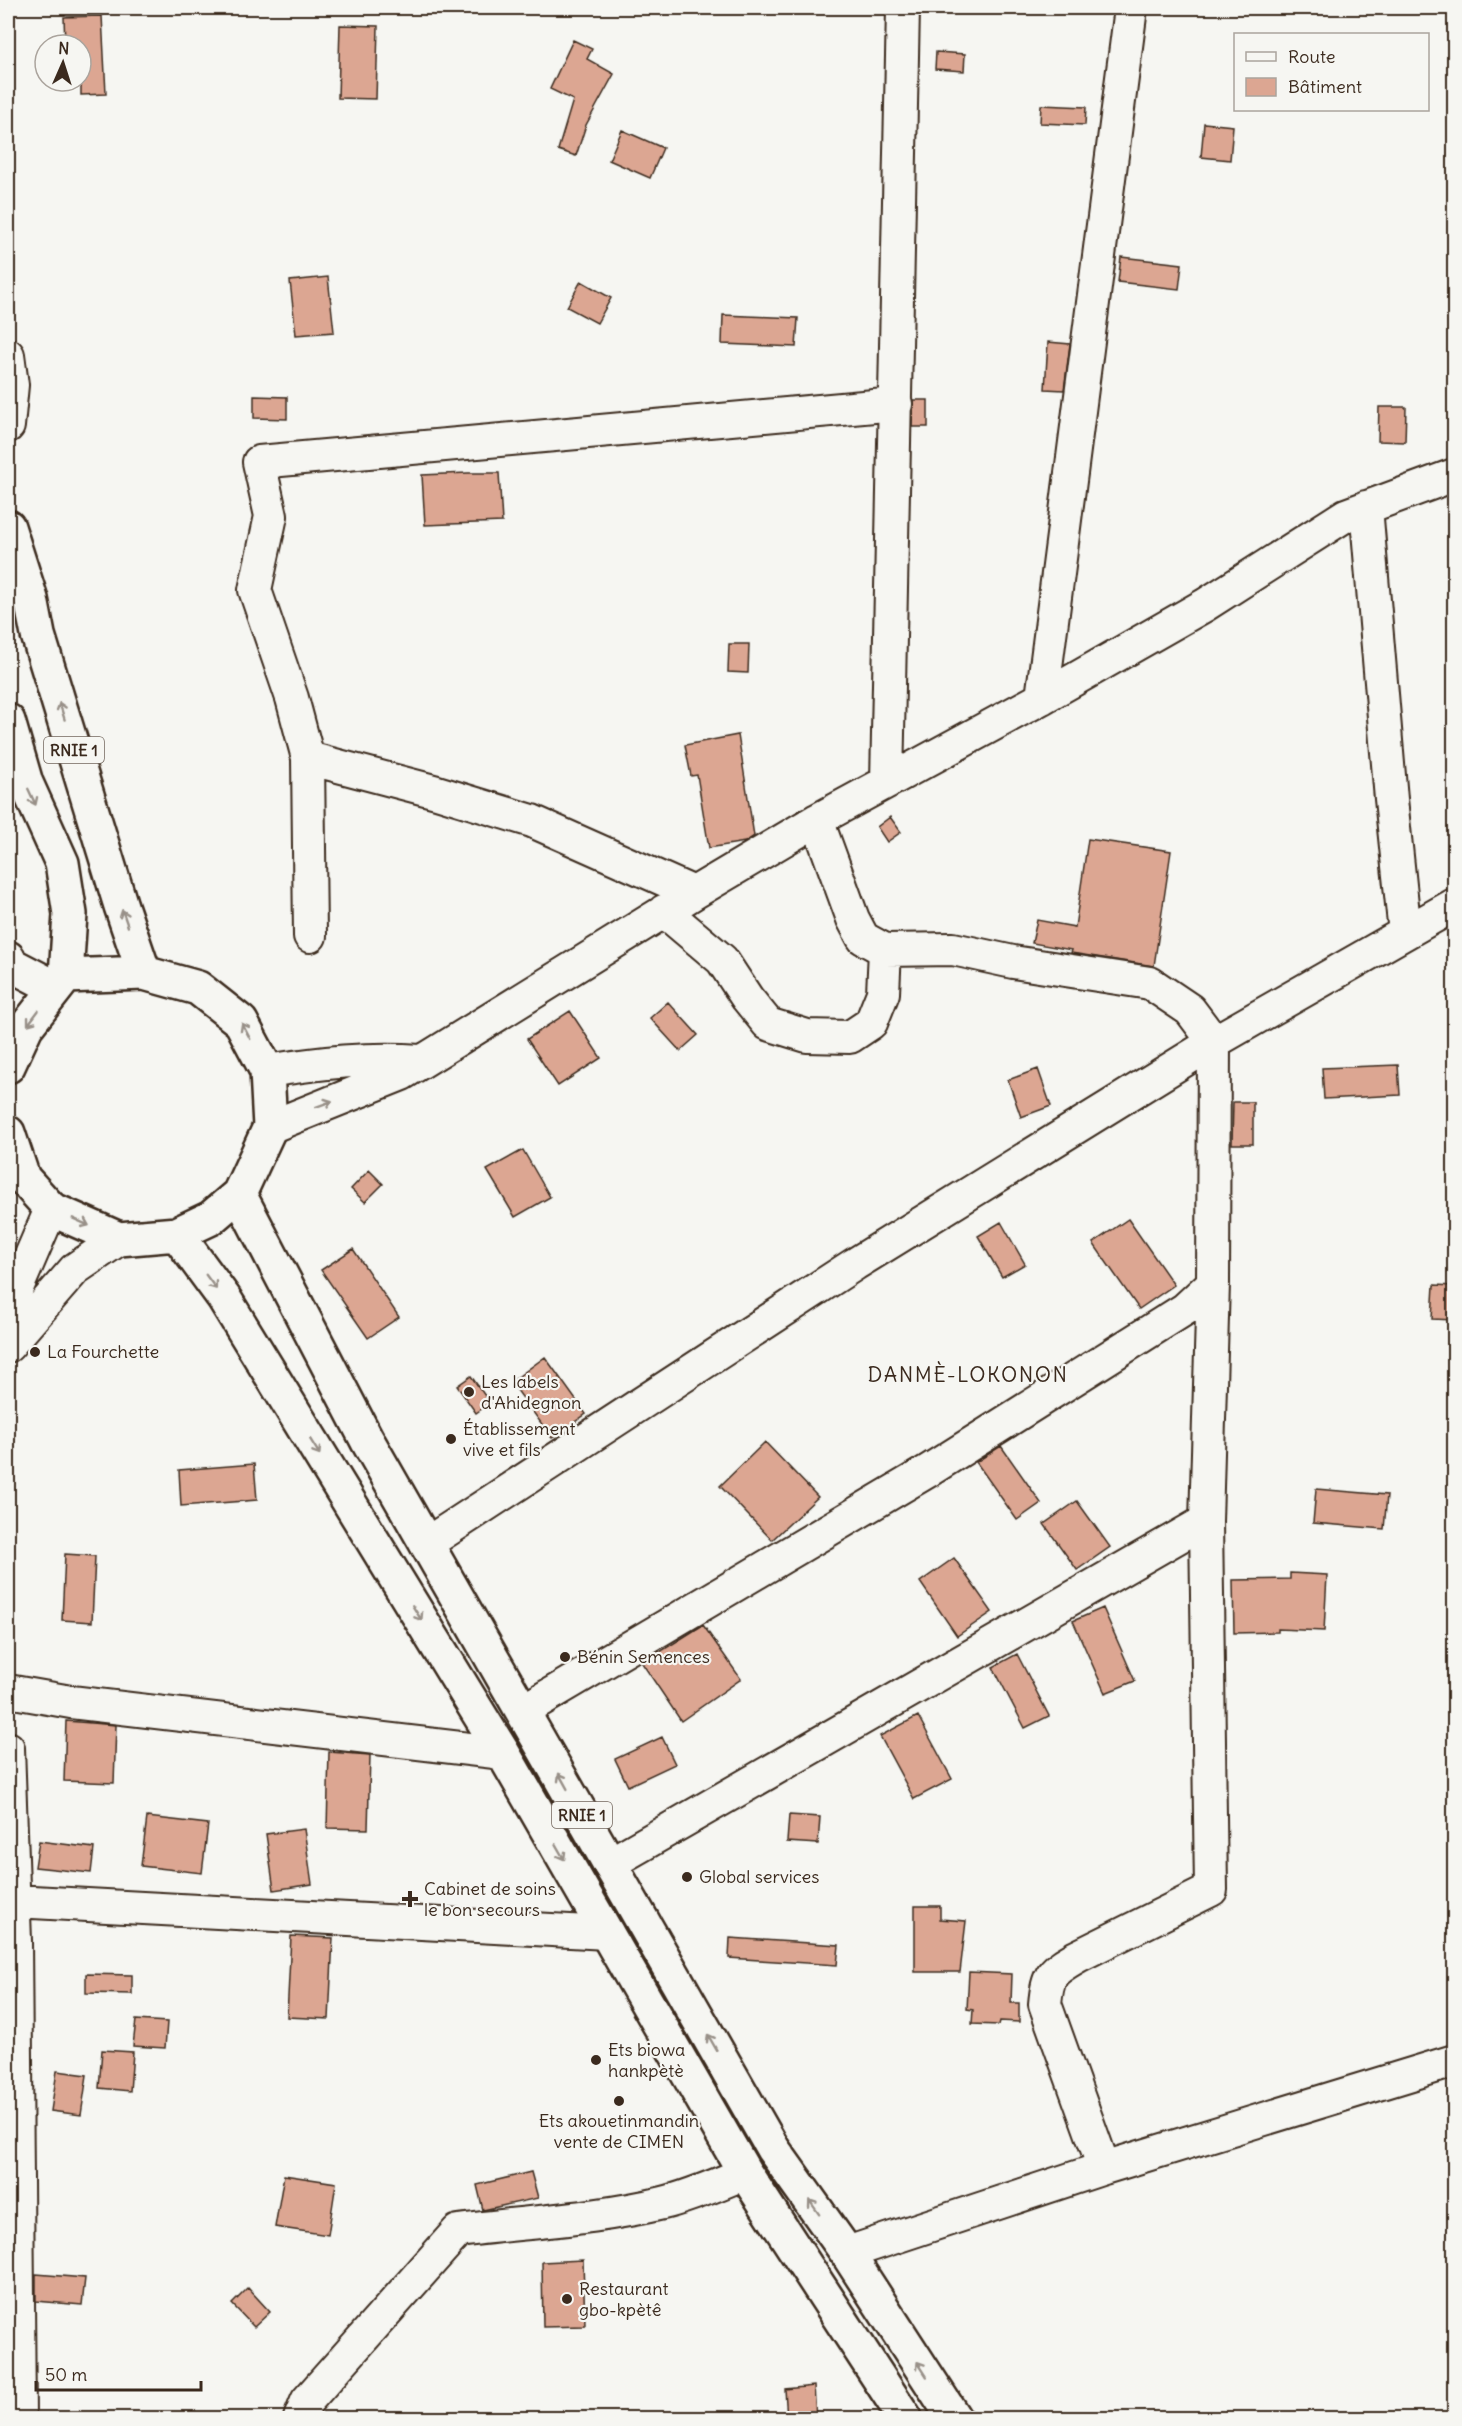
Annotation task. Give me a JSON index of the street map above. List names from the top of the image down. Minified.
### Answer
{"streets":{"main road":["RNIE 1"]},"districts":["DANMÈ-LOKONON"],"places":{"other":["La Fourchette","Les labels d'Ahidegnon","Établissement vive et fils","Bénin Semences","Global services","Ets biowa hankpètè","Ets akouetinmandin vente de CIMEN","Restaurant gbo-kpètê"],"health":["Cabinet de soins le bon secours"]},"legend":["Route","Bâtiment"],"scale_bar":"50 m","north":"top"}
